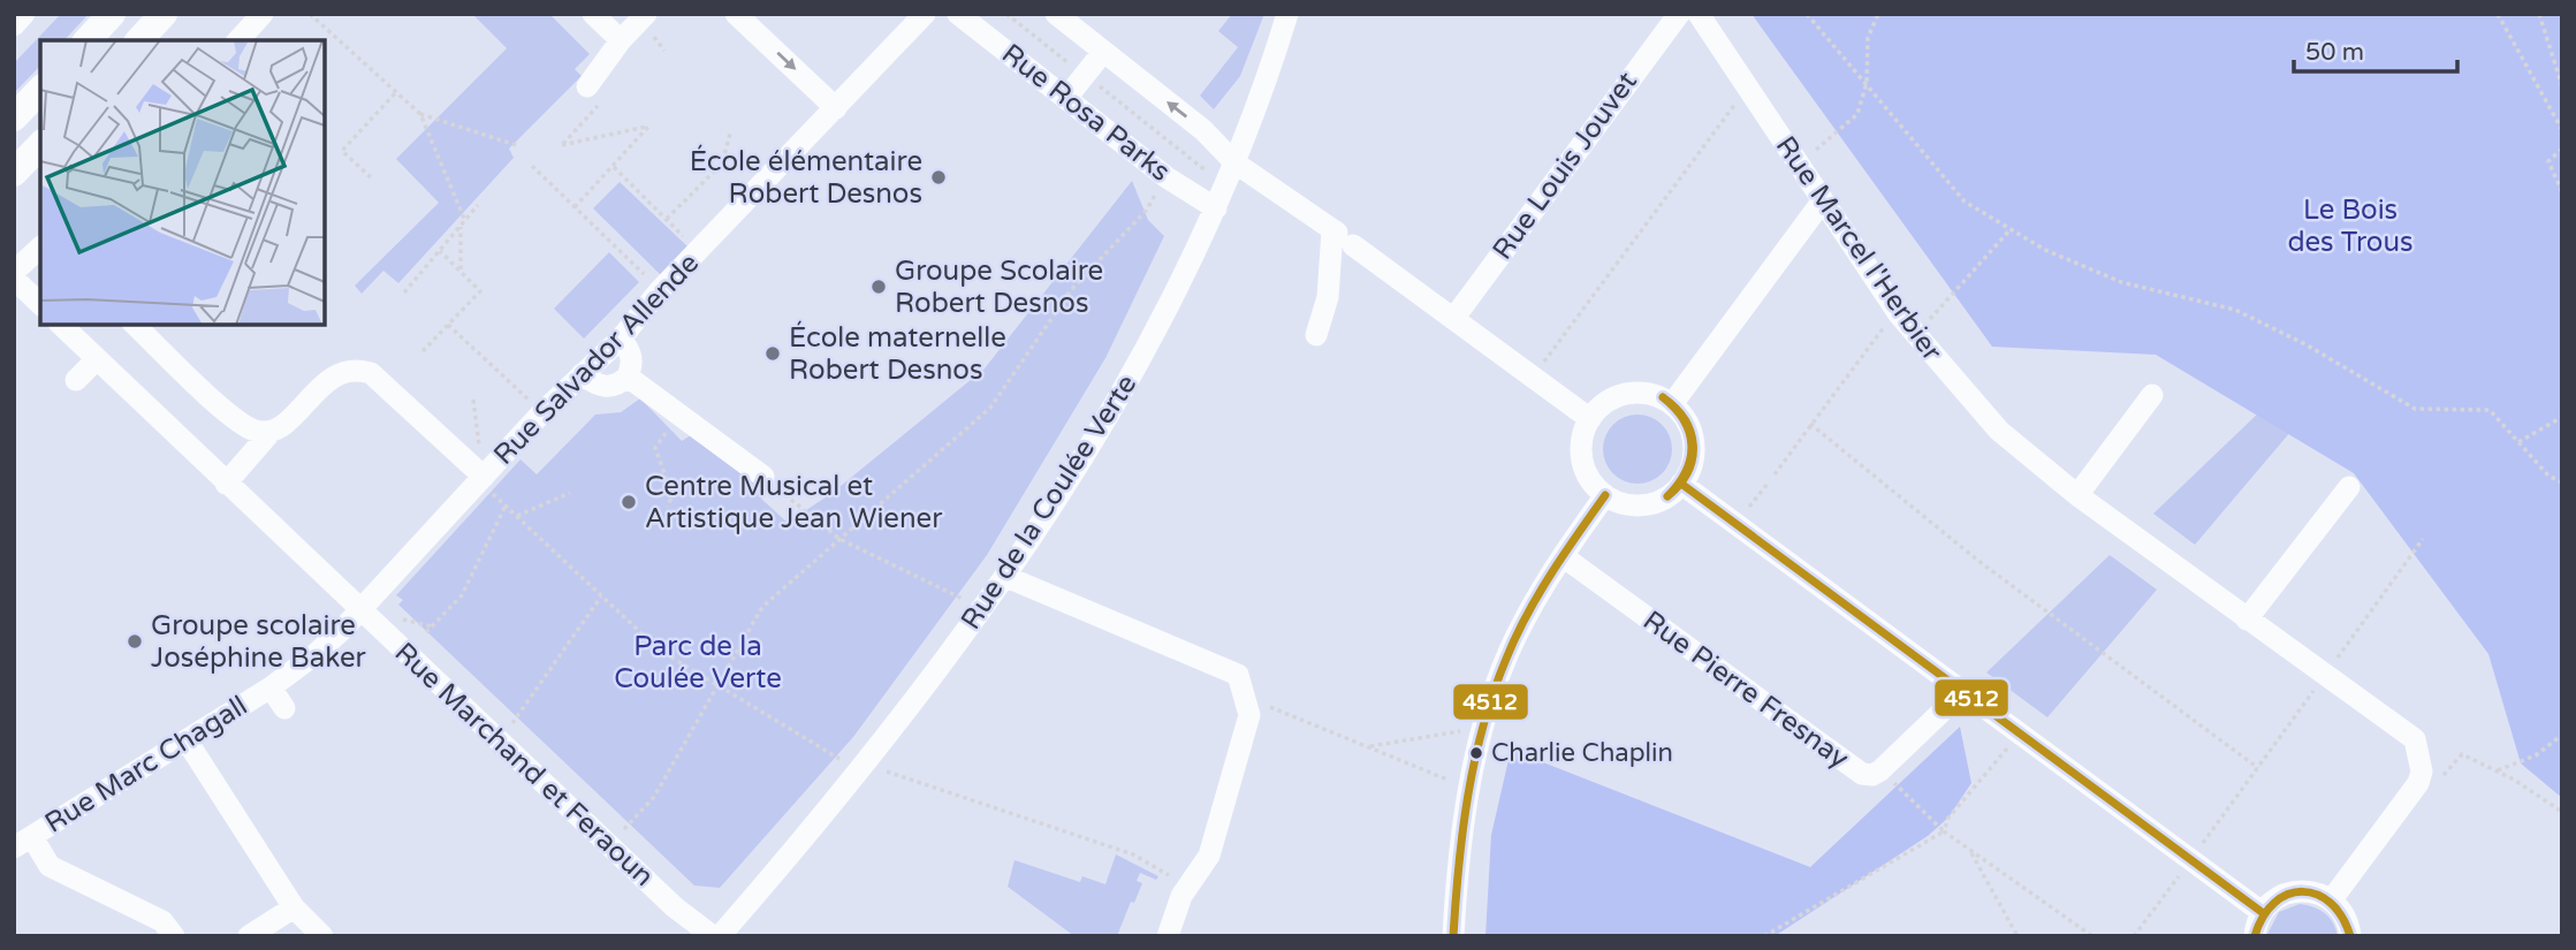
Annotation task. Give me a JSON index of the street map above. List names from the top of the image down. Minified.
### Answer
{"streets":{"street":["Rue Rosa Parks","Rue Louis Jouvet","Rue Marcel l'Herbier","Rue Salvador Allende","Rue de la Coulée Verte","Rue Pierre Fresnay","Rue Marc Chagall","Rue Marchand et Feraoun"]},"crossings":[["Rue Rosa Parks","Rue Louis Jouvet"],["Rue Rosa Parks","Rue de la Coulée Verte"],["Rue Salvador Allende","Rue Marc Chagall"],["Rue Salvador Allende","Rue Marchand et Feraoun"],["Rue Marc Chagall","Rue Marchand et Feraoun"]],"parks":["Le Bois des Trous","Parc de la Coulée Verte"],"places":["École élémentaire Robert Desnos","Groupe Scolaire Robert Desnos","École maternelle Robert Desnos","Centre Musical et Artistique Jean Wiener","Groupe scolaire Joséphine Baker","Charlie Chaplin"],"lines":["transit line 4512"],"scale_bar":"50 m"}
